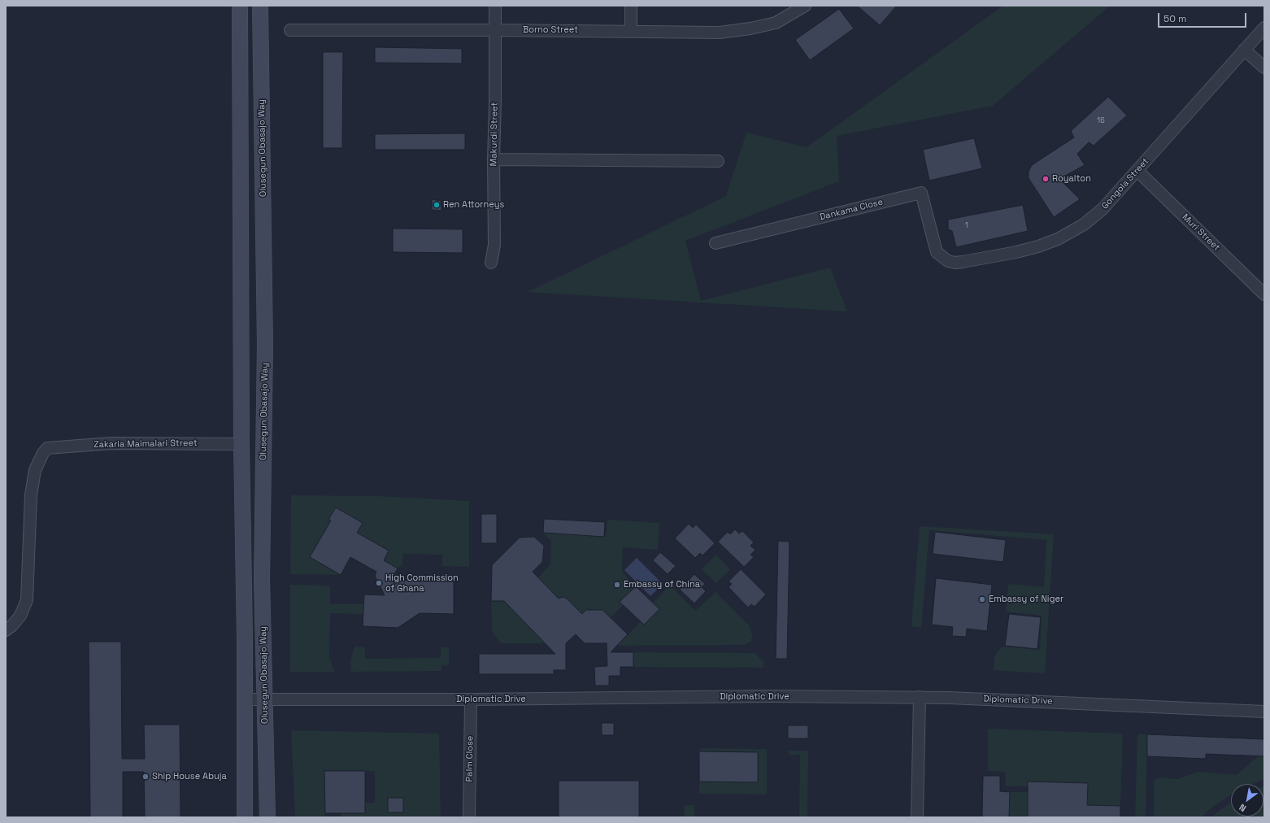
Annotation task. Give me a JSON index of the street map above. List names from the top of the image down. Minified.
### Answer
{"streets":{"main road":["Olusegun Obasajo Way"],"street":["Borno Street","Makurdi Street","Gongola Street","Dankama Close","Muri Street","Zakaria Maimalari Street","Diplomatic Drive","Palm Close"]},"crossings":[["Borno Street","Makurdi Street"],["Olusegun Obasajo Way","Zakaria Maimalari Street"],["Olusegun Obasajo Way","Diplomatic Drive"],["Gongola Street","Dankama Close"],["Gongola Street","Muri Street"],["Diplomatic Drive","Palm Close"]],"places":["Royalton","Ren Attorneys","High Commission of Ghana","Embassy of China","Embassy of Niger","Ship House Abuja"],"house_numbers":["16","1"],"scale_bar":"50 m","north":"bottom left"}
